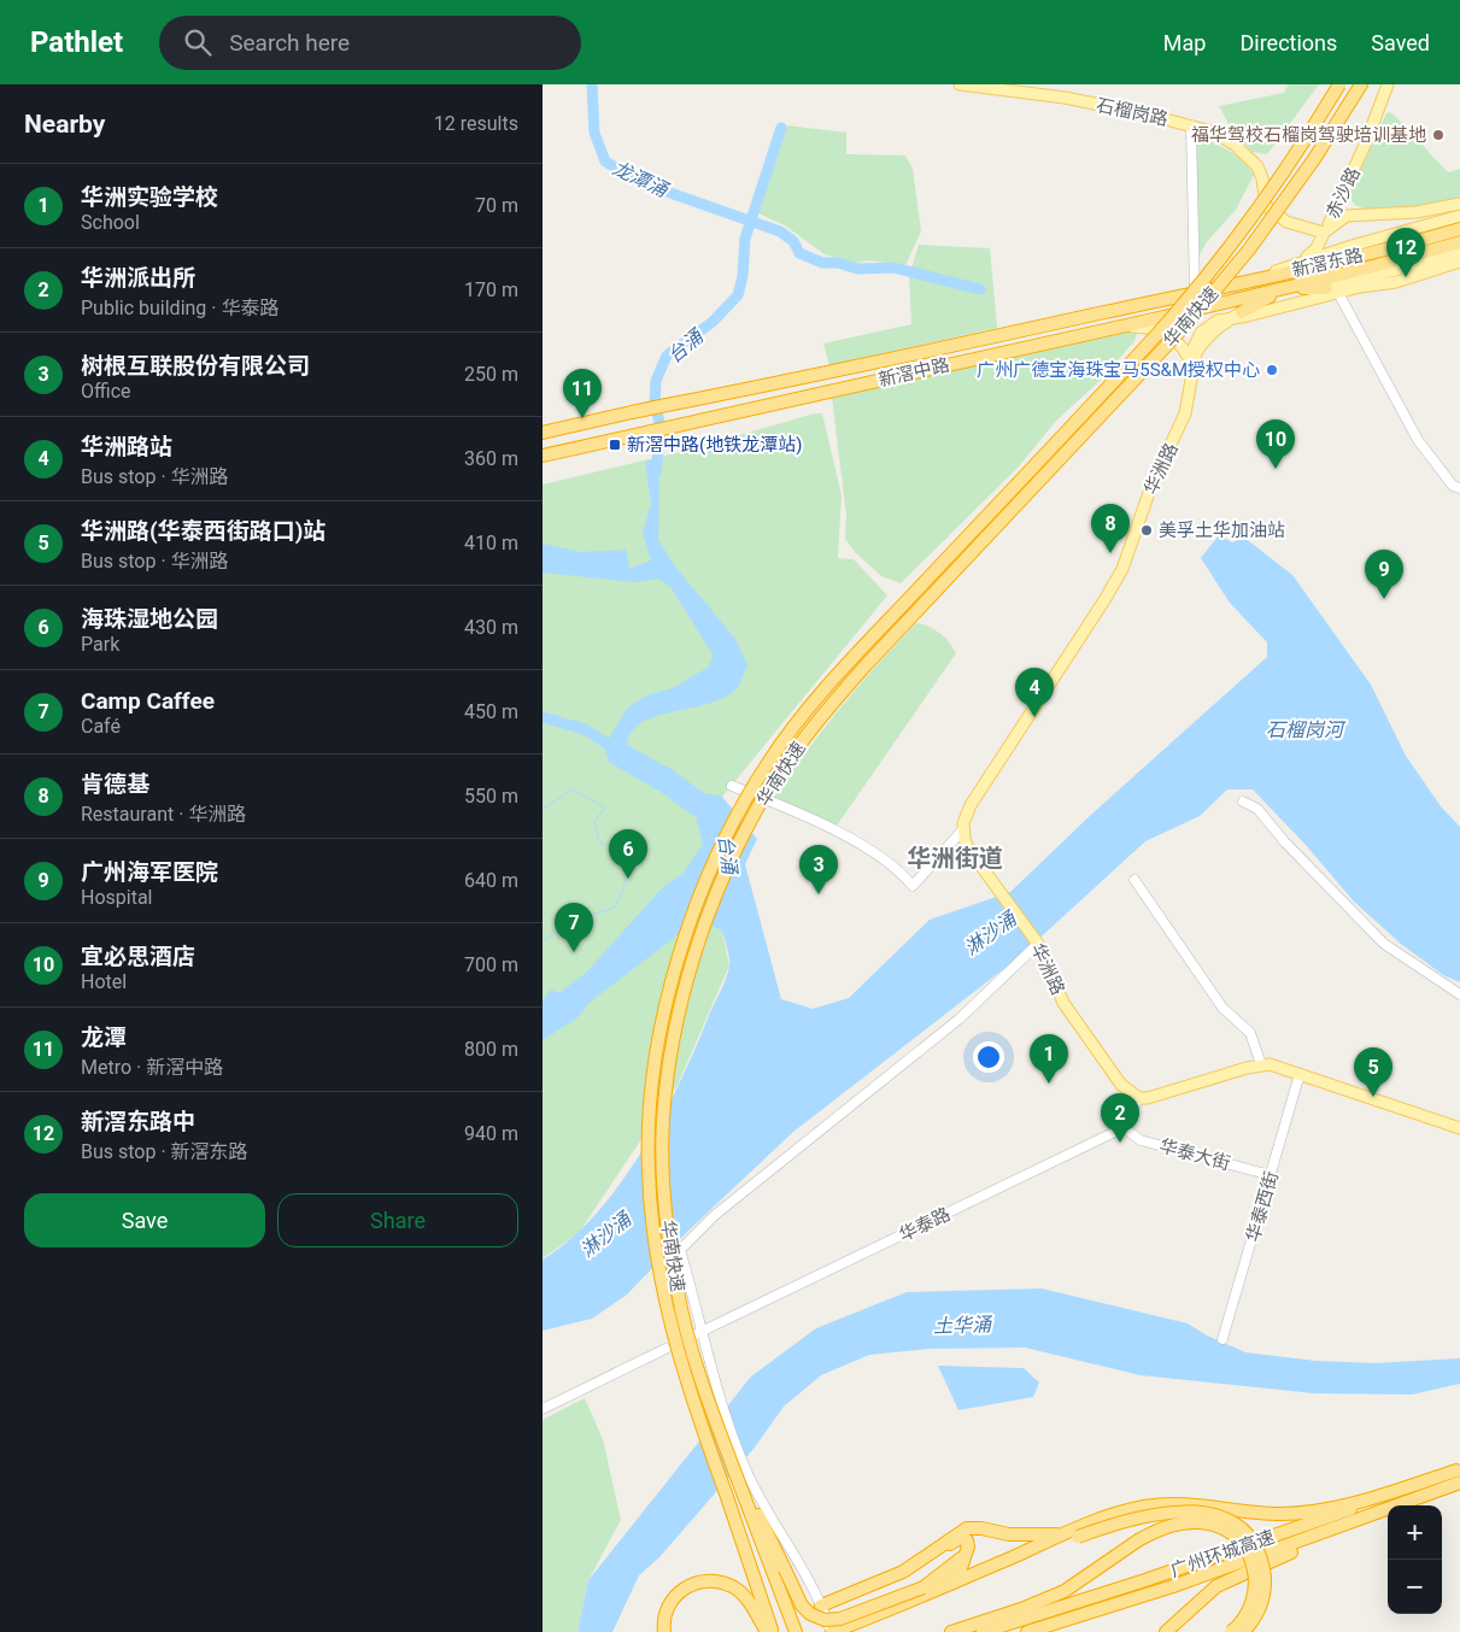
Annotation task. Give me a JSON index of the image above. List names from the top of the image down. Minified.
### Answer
{"streets":{"highway":["新滘东路","华南快速","新滘中路","广州环城高速"],"main road":["石榴岗路","赤沙路","华洲路"],"street":["华泰大街","华泰西街","华泰路"]},"crossings":[["石榴岗路","赤沙路"],["新滘东路","新滘中路"],["华洲路","华泰路"],["华泰大街","华泰西街"],["华泰大街","华泰路"]],"districts":["华洲街道"],"water":["龙潭涌","台涌","石榴岗河","淋沙涌","土华涌"],"places":{"other":["福华驾校石榴岗驾驶培训基地","广州广德宝海珠宝马5S&M授权中心","美孚土华加油站"],"transit":["新滘中路(地铁龙潭站)"]},"page":{"header":"Pathlet","search":"Search here","nav":["Map","Directions","Saved"],"heading":["Nearby","12 results"],"list":[{"mark":"1","name":"华洲实验学校","note":"School","value":"70 m"},{"mark":"2","name":"华洲派出所","note":"Public building · 华泰路","value":"170 m"},{"mark":"3","name":"树根互联股份有限公司","note":"Office","value":"250 m"},{"mark":"4","name":"华洲路站","note":"Bus stop · 华洲路","value":"360 m"},{"mark":"5","name":"华洲路(华泰西街路口)站","note":"Bus stop · 华洲路","value":"410 m"},{"mark":"6","name":"海珠湿地公园","note":"Park","value":"430 m"},{"mark":"7","name":"Camp Caffee","note":"Café","value":"450 m"},{"mark":"8","name":"肯德基","note":"Restaurant · 华洲路","value":"550 m"},{"mark":"9","name":"广州海军医院","note":"Hospital","value":"640 m"},{"mark":"10","name":"宜必思酒店","note":"Hotel","value":"700 m"},{"mark":"11","name":"龙潭","note":"Metro · 新滘中路","value":"800 m"},{"mark":"12","name":"新滘东路中","note":"Bus stop · 新滘东路","value":"940 m"}],"pins":["12","11","10","8","9","4","6","3","7","1","5","2"],"buttons":["Save","Share"],"map_buttons":["+","−"]}}
